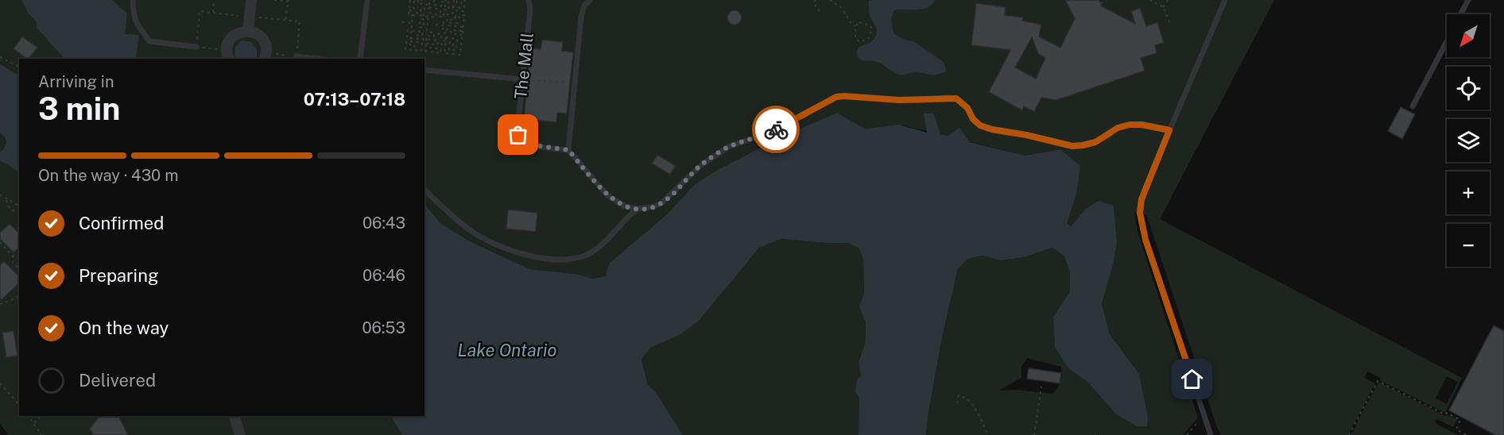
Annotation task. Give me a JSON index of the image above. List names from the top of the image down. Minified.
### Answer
{"streets":{"lane":["The Mall"]},"water":["Lake Ontario"],"north":"bottom left","page":{"map_buttons":["+","−"],"heading":["3 min","Arriving in","07:13–07:18"],"bar":"On the way · 430 m","list":[["Confirmed","06:43"],["Preparing","06:46"],["On the way","06:53"],"Delivered"]}}
